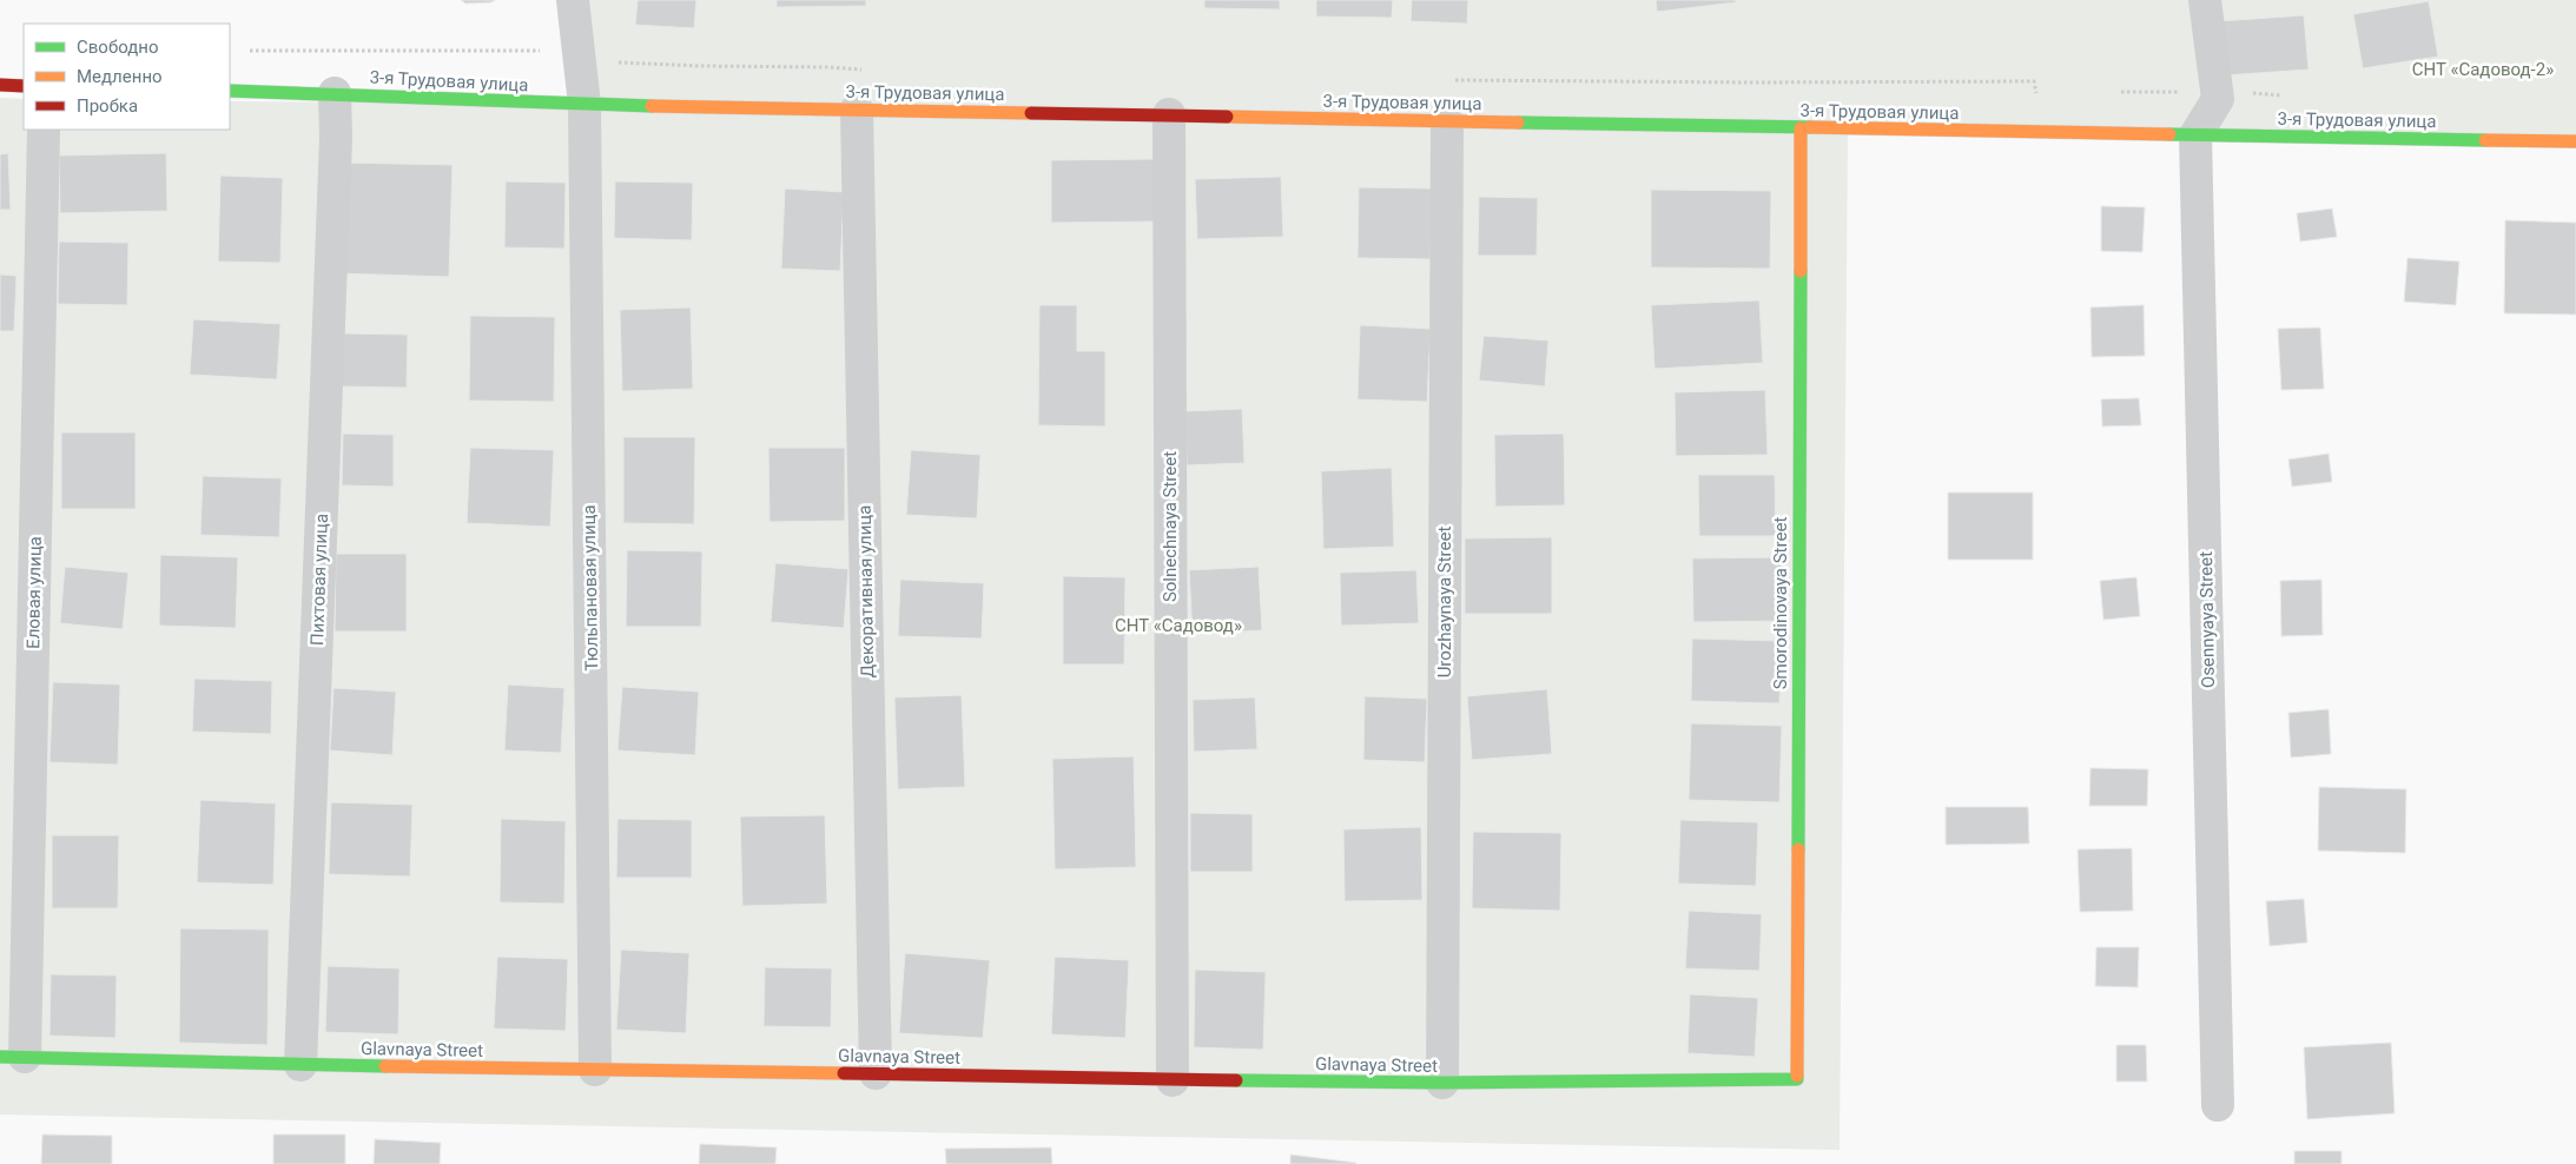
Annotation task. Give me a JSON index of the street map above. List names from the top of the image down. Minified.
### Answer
{"streets":{"street":["3-я Трудовая улица","Solnechnaya Street","Пихтовая улица","Тюльпановая улица","Декоративная улица","Еловая улица","Urozhaynaya Street","Smorodinovaya Street","Osennyaya Street","Glavnaya Street"]},"crossings":[["3-я Трудовая улица","Solnechnaya Street"],["3-я Трудовая улица","Пихтовая улица"],["3-я Трудовая улица","Тюльпановая улица"],["3-я Трудовая улица","Декоративная улица"],["3-я Трудовая улица","Urozhaynaya Street"],["3-я Трудовая улица","Smorodinovaya Street"],["3-я Трудовая улица","Osennyaya Street"],["Solnechnaya Street","Glavnaya Street"],["Пихтовая улица","Glavnaya Street"],["Тюльпановая улица","Glavnaya Street"],["Декоративная улица","Glavnaya Street"],["Еловая улица","Glavnaya Street"],["Urozhaynaya Street","Glavnaya Street"],["Smorodinovaya Street","Glavnaya Street"]],"parks":["СНТ «Садовод-2»","СНТ «Садовод»"],"legend":["Свободно","Медленно","Пробка"]}
